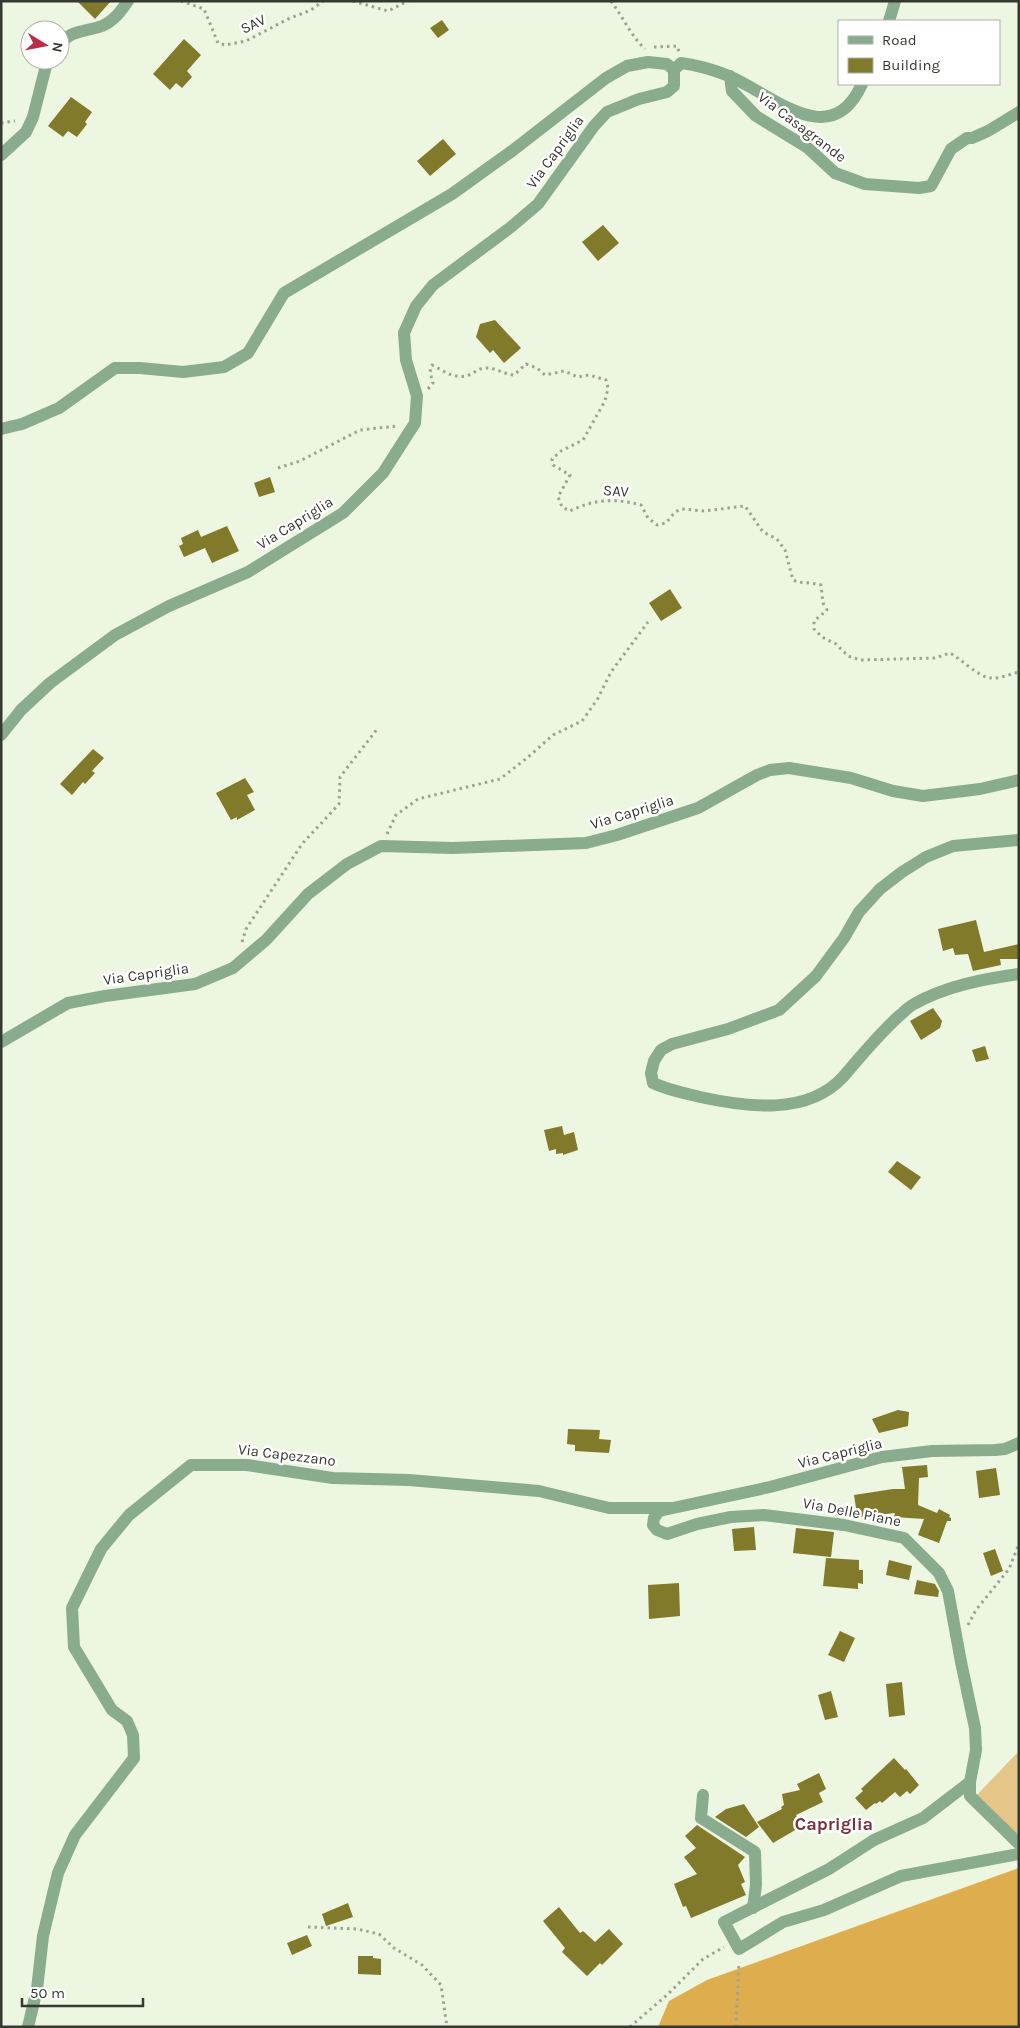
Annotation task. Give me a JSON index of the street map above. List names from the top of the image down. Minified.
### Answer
{"streets":{"street":["Via Casagrande","Via Capriglia","Via Capezzano","Via Delle Piane"],"path":["SAV"]},"crossings":[["SAV","Via Capriglia"],["Via Capriglia","Via Capezzano"],["Via Capriglia","Via Delle Piane"],["Via Capezzano","Via Delle Piane"]],"districts":["Capriglia"],"legend":["Road","Building"],"scale_bar":"50 m","north":"right"}
